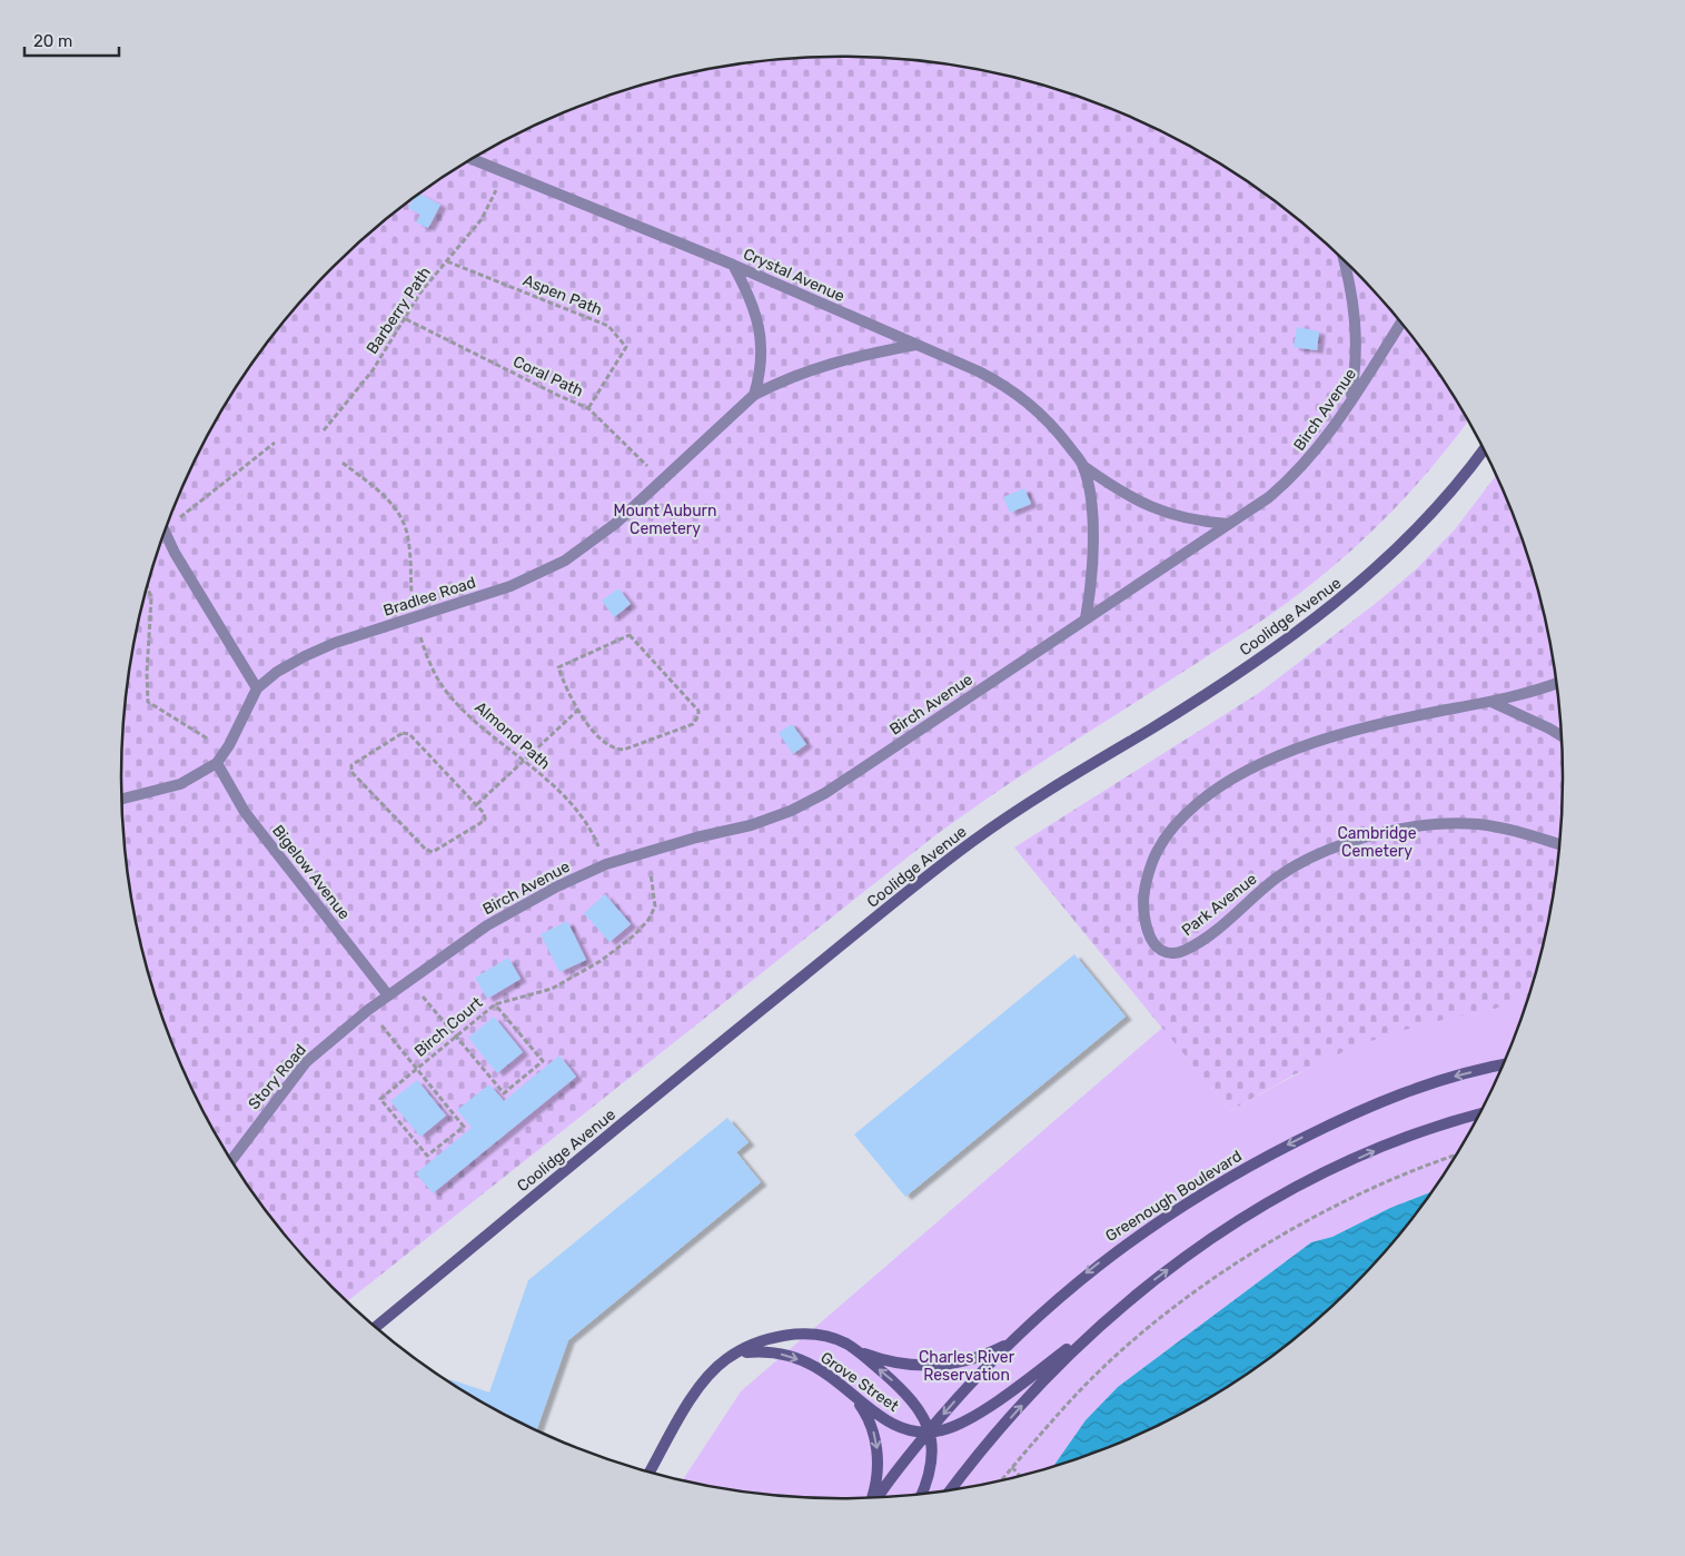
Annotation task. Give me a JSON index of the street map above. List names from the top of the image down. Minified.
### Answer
{"streets":{"street":["Coolidge Avenue","Greenough Boulevard","Grove Street"],"lane":["Crystal Avenue","Birch Avenue","Bradlee Road","Bigelow Avenue","Park Avenue","Story Road"],"path":["Aspen Path","Barberry Path","Coral Path","Almond Path","Birch Court"]},"crossings":[["Crystal Avenue","Barberry Path"],["Crystal Avenue","Birch Avenue"],["Crystal Avenue","Bradlee Road"],["Aspen Path","Barberry Path"],["Aspen Path","Coral Path"],["Barberry Path","Coral Path"],["Coral Path","Bradlee Road"],["Birch Avenue","Almond Path"],["Birch Avenue","Bigelow Avenue"],["Birch Avenue","Birch Court"],["Birch Avenue","Story Road"],["Bradlee Road","Almond Path"],["Bradlee Road","Bigelow Avenue"],["Bigelow Avenue","Story Road"],["Greenough Boulevard","Grove Street"]],"parks":["Mount Auburn Cemetery","Cambridge Cemetery","Charles River Reservation"],"scale_bar":"20 m"}
